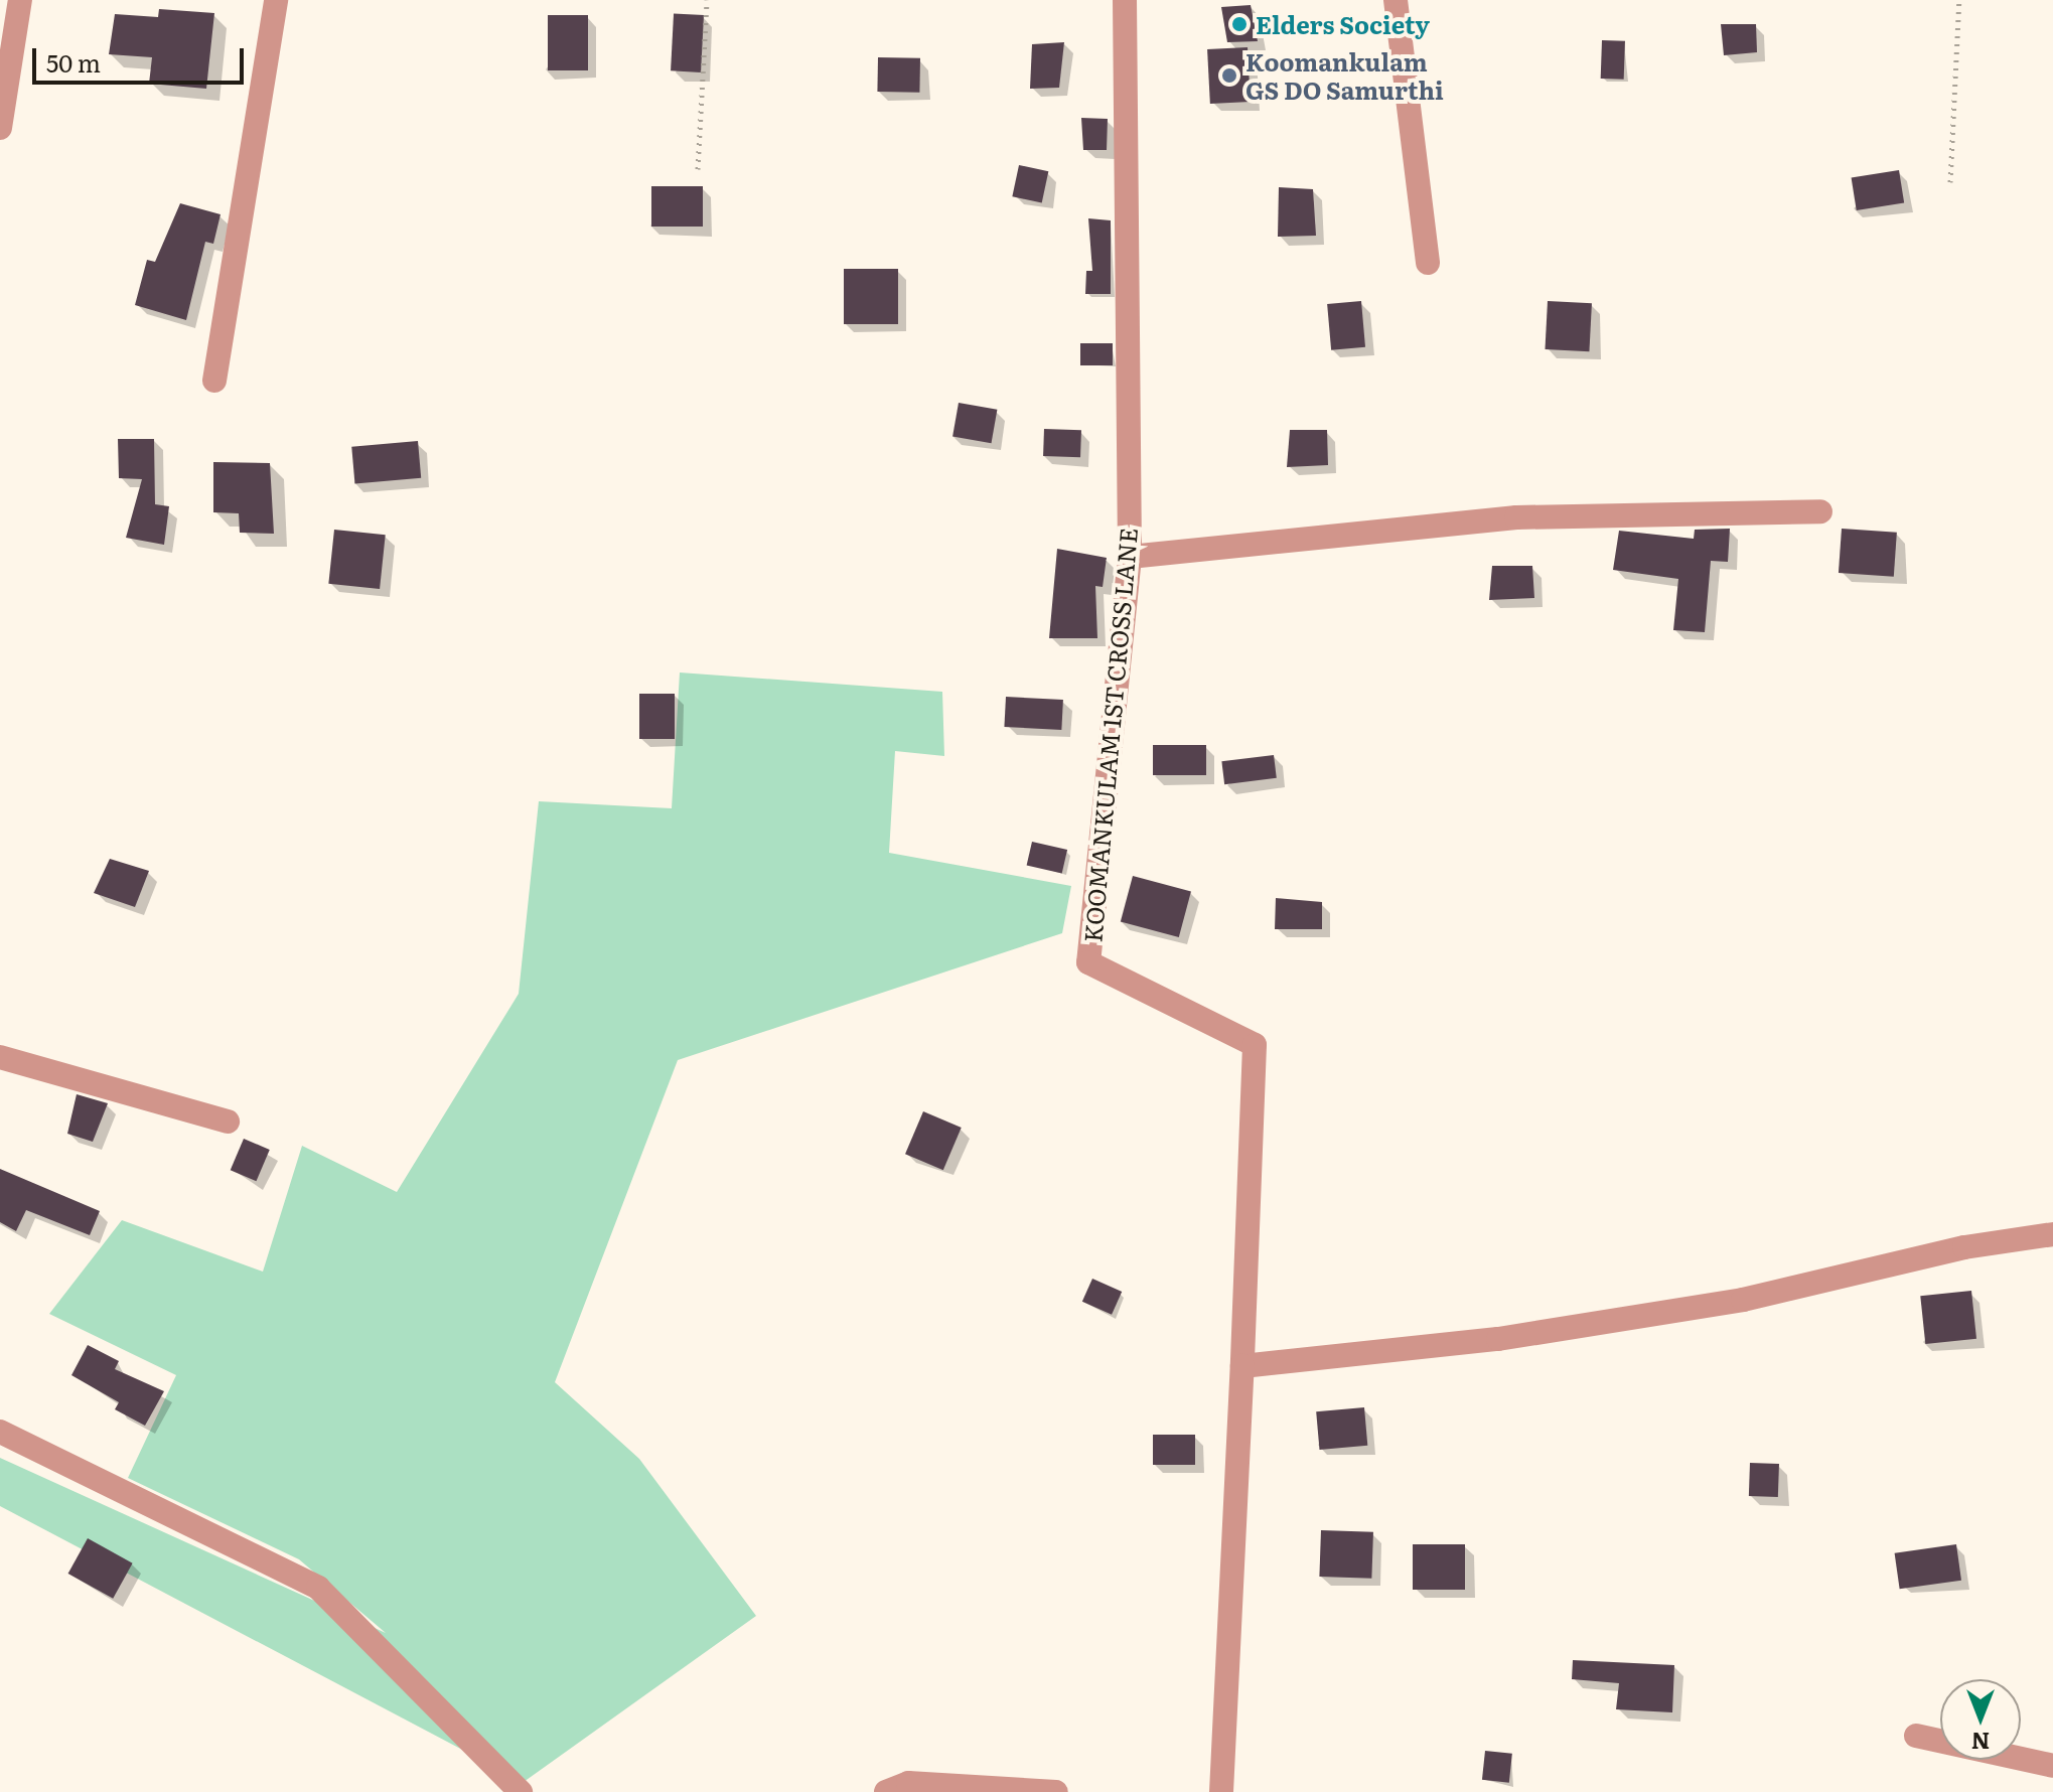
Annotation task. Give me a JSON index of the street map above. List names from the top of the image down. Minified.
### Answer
{"streets":{"street":["KOOMANKULAM 1ST CROSS LANE"]},"places":["Elders Society","Koomankulam GS DO Samurthi"],"scale_bar":"50 m","north":"bottom"}
